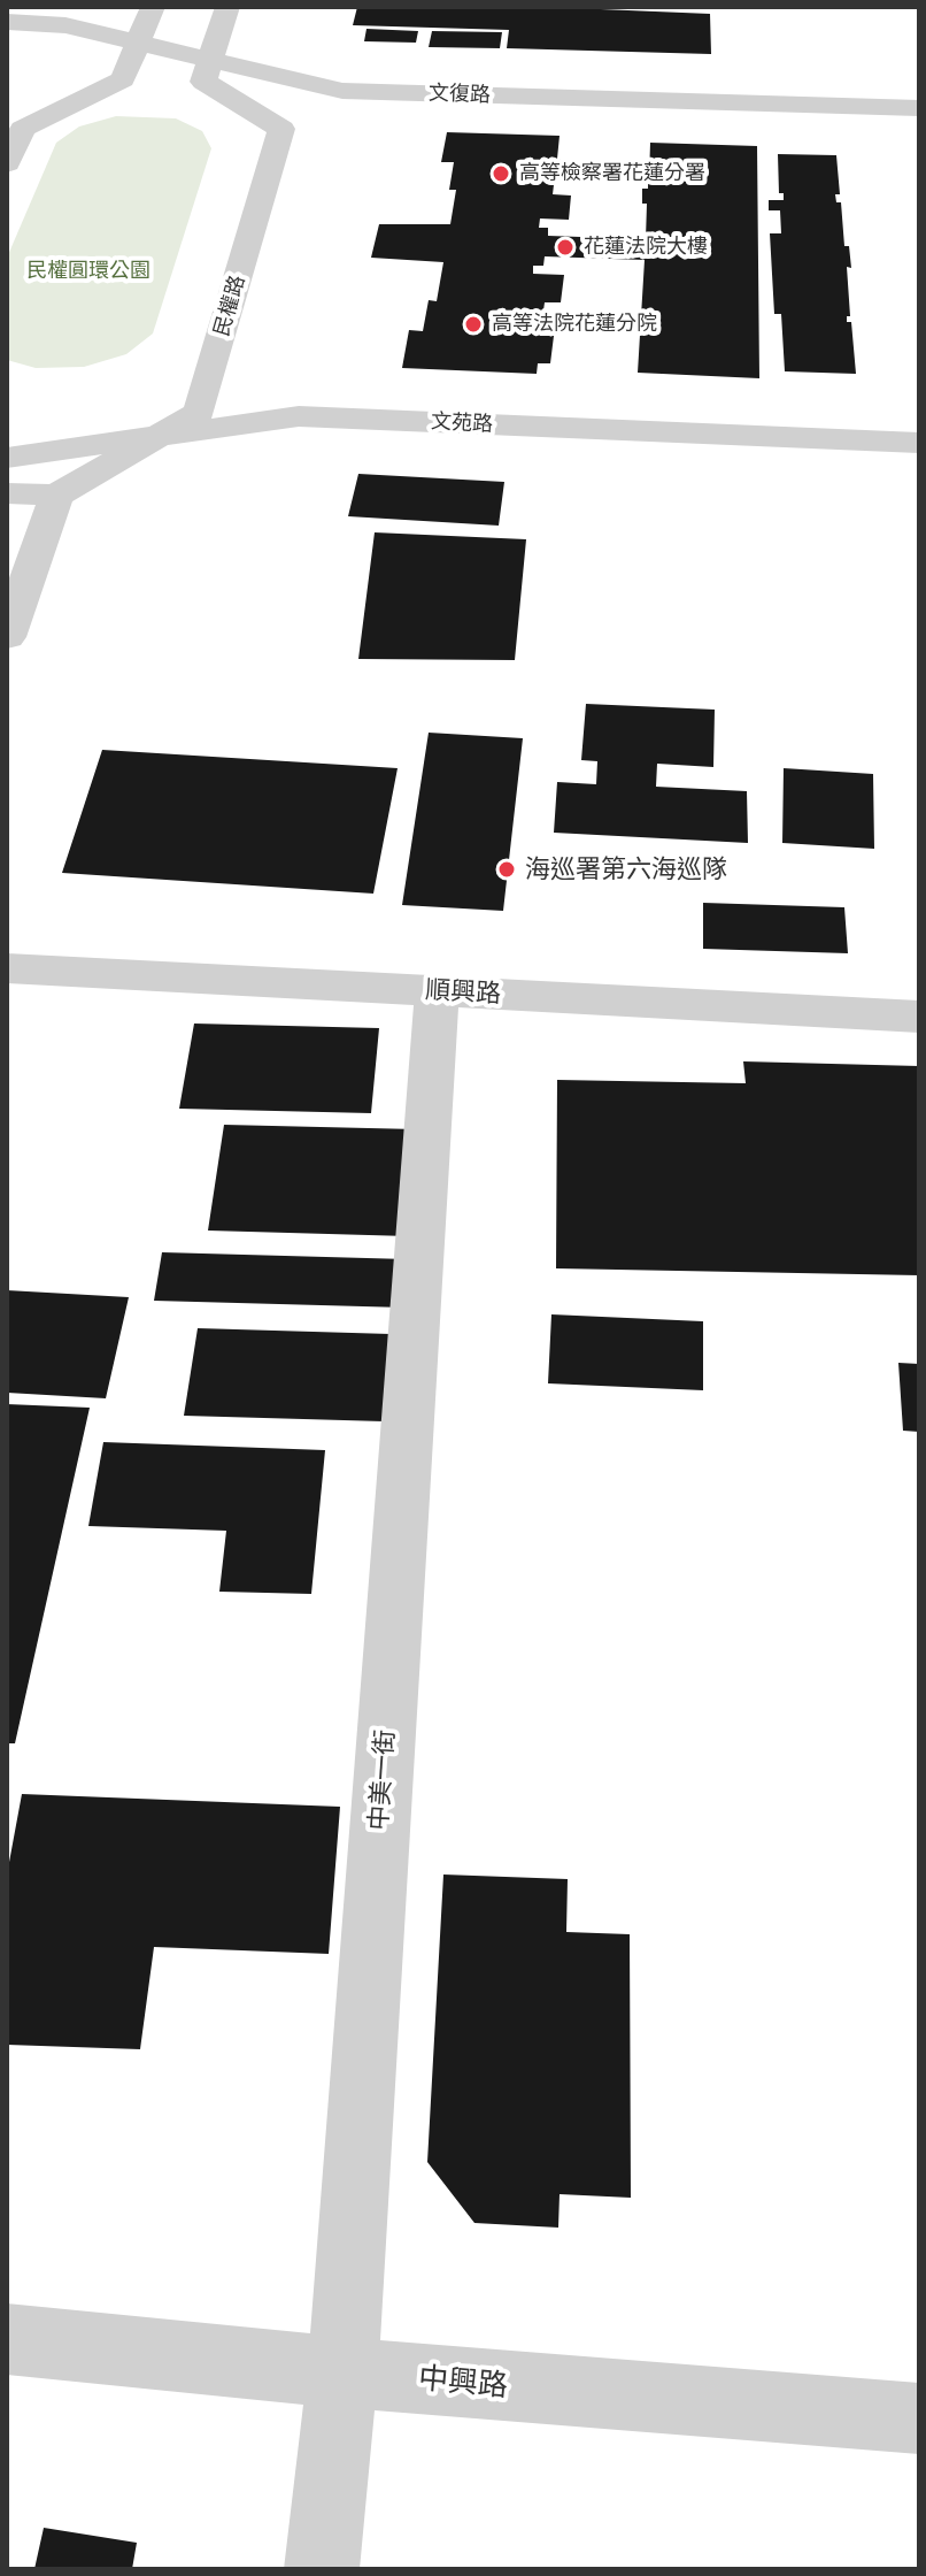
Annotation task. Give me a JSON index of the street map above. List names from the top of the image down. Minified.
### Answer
{"streets":{"street":["文復路","民權路","文苑路","順興路","中美一街","中興路"]},"crossings":[["文復路","民權路"],["民權路","文苑路"],["順興路","中美一街"],["中美一街","中興路"]],"parks":["民權圓環公園"],"places":["高等檢察署花蓮分署","花蓮法院大樓","高等法院花蓮分院","海巡署第六海巡隊"]}
